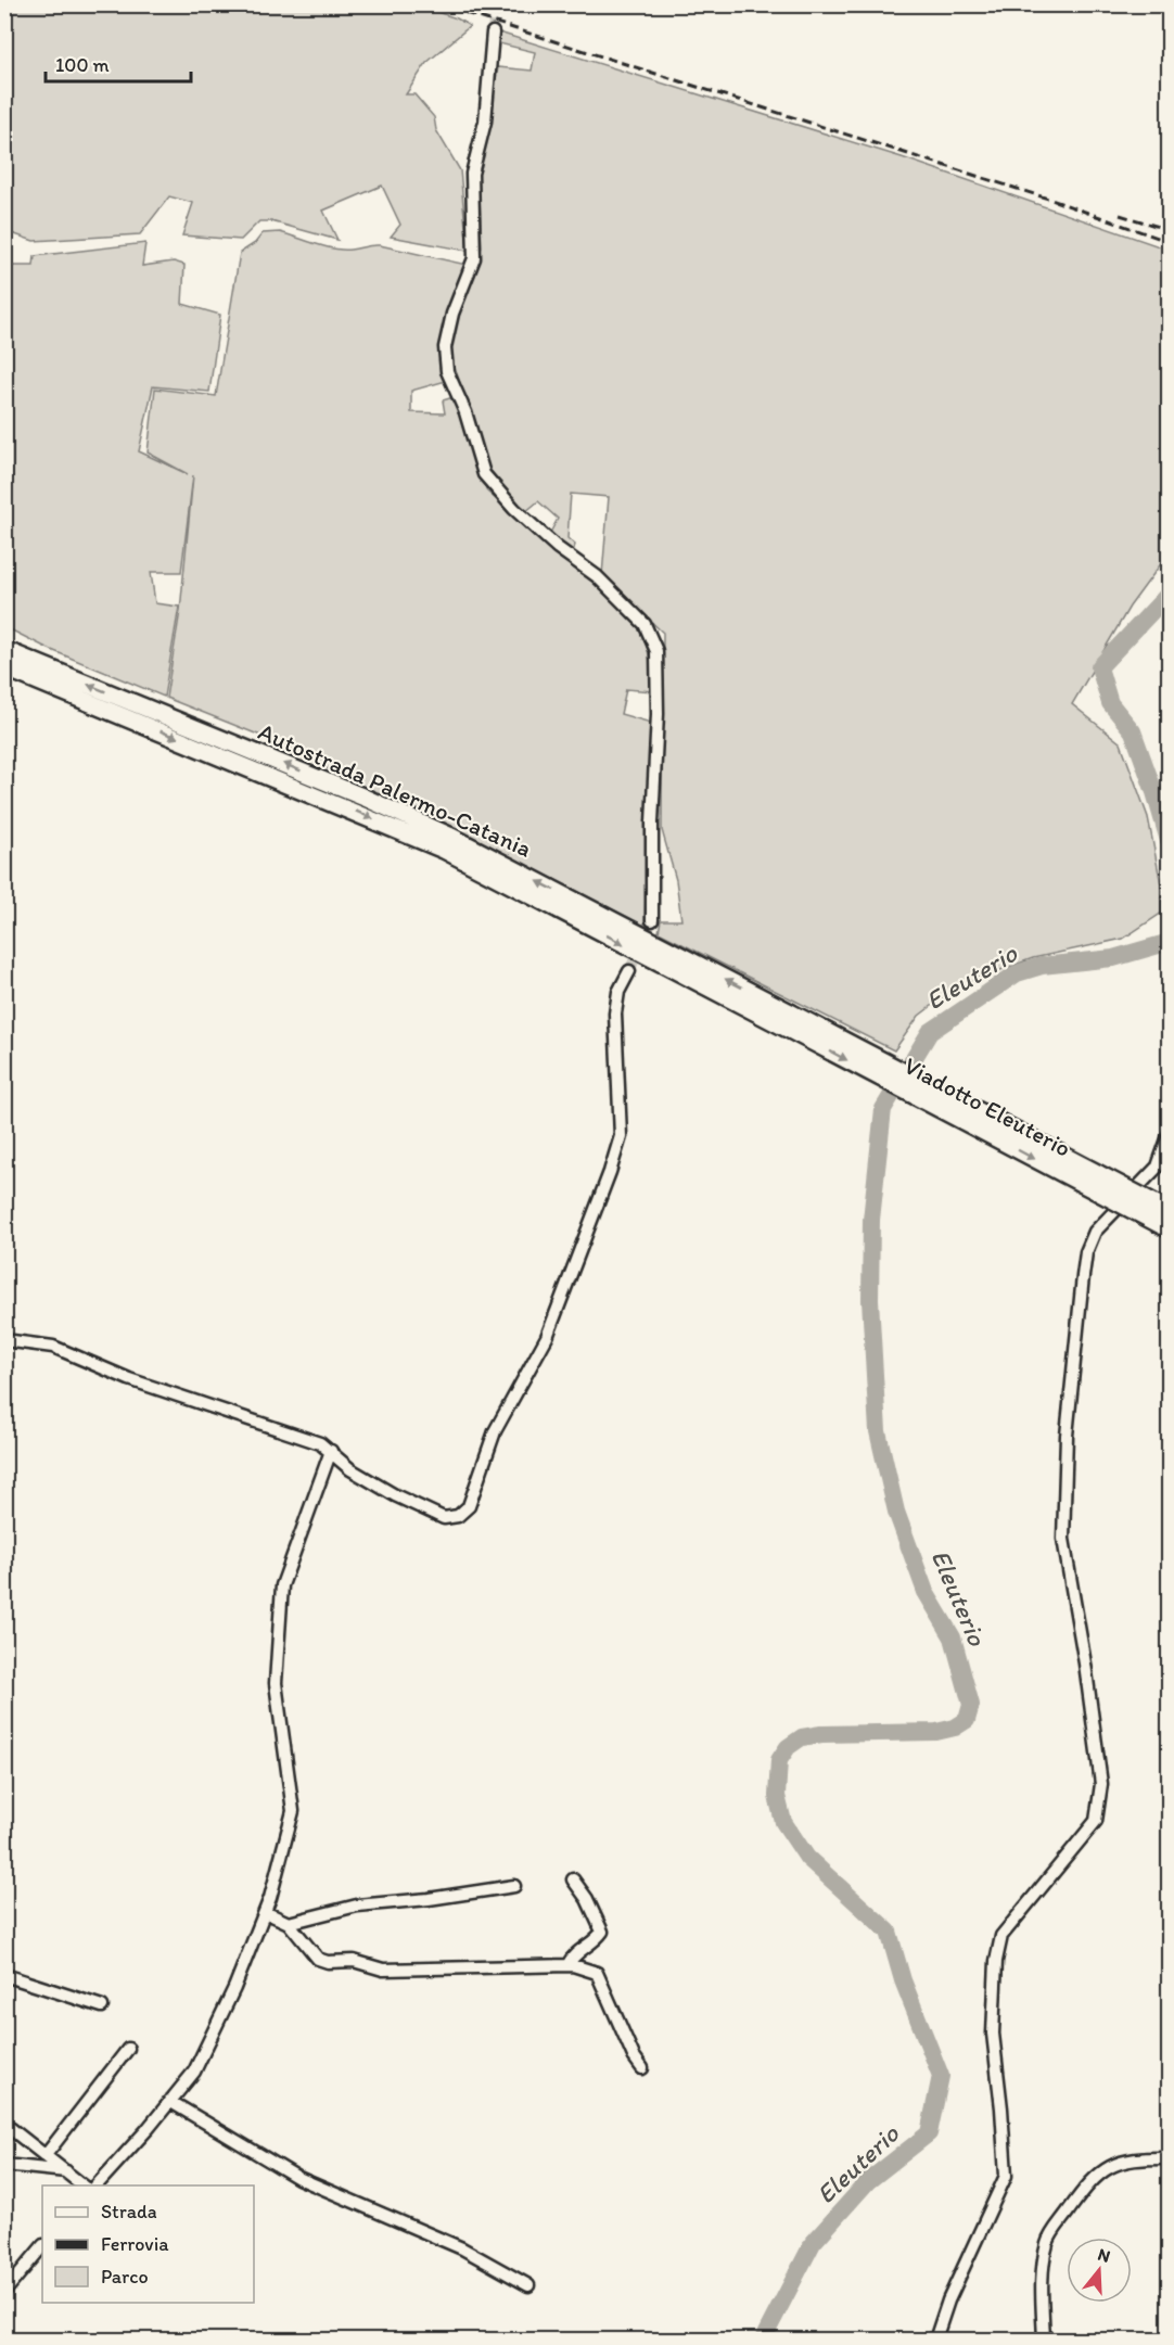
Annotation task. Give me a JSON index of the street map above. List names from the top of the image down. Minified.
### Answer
{"streets":{"highway":["Autostrada Palermo-Catania","Viadotto Eleuterio"]},"crossings":[["Autostrada Palermo-Catania","Viadotto Eleuterio"]],"water":["Eleuterio"],"legend":["Strada","Ferrovia","Parco"],"scale_bar":"100 m","north":"top"}
